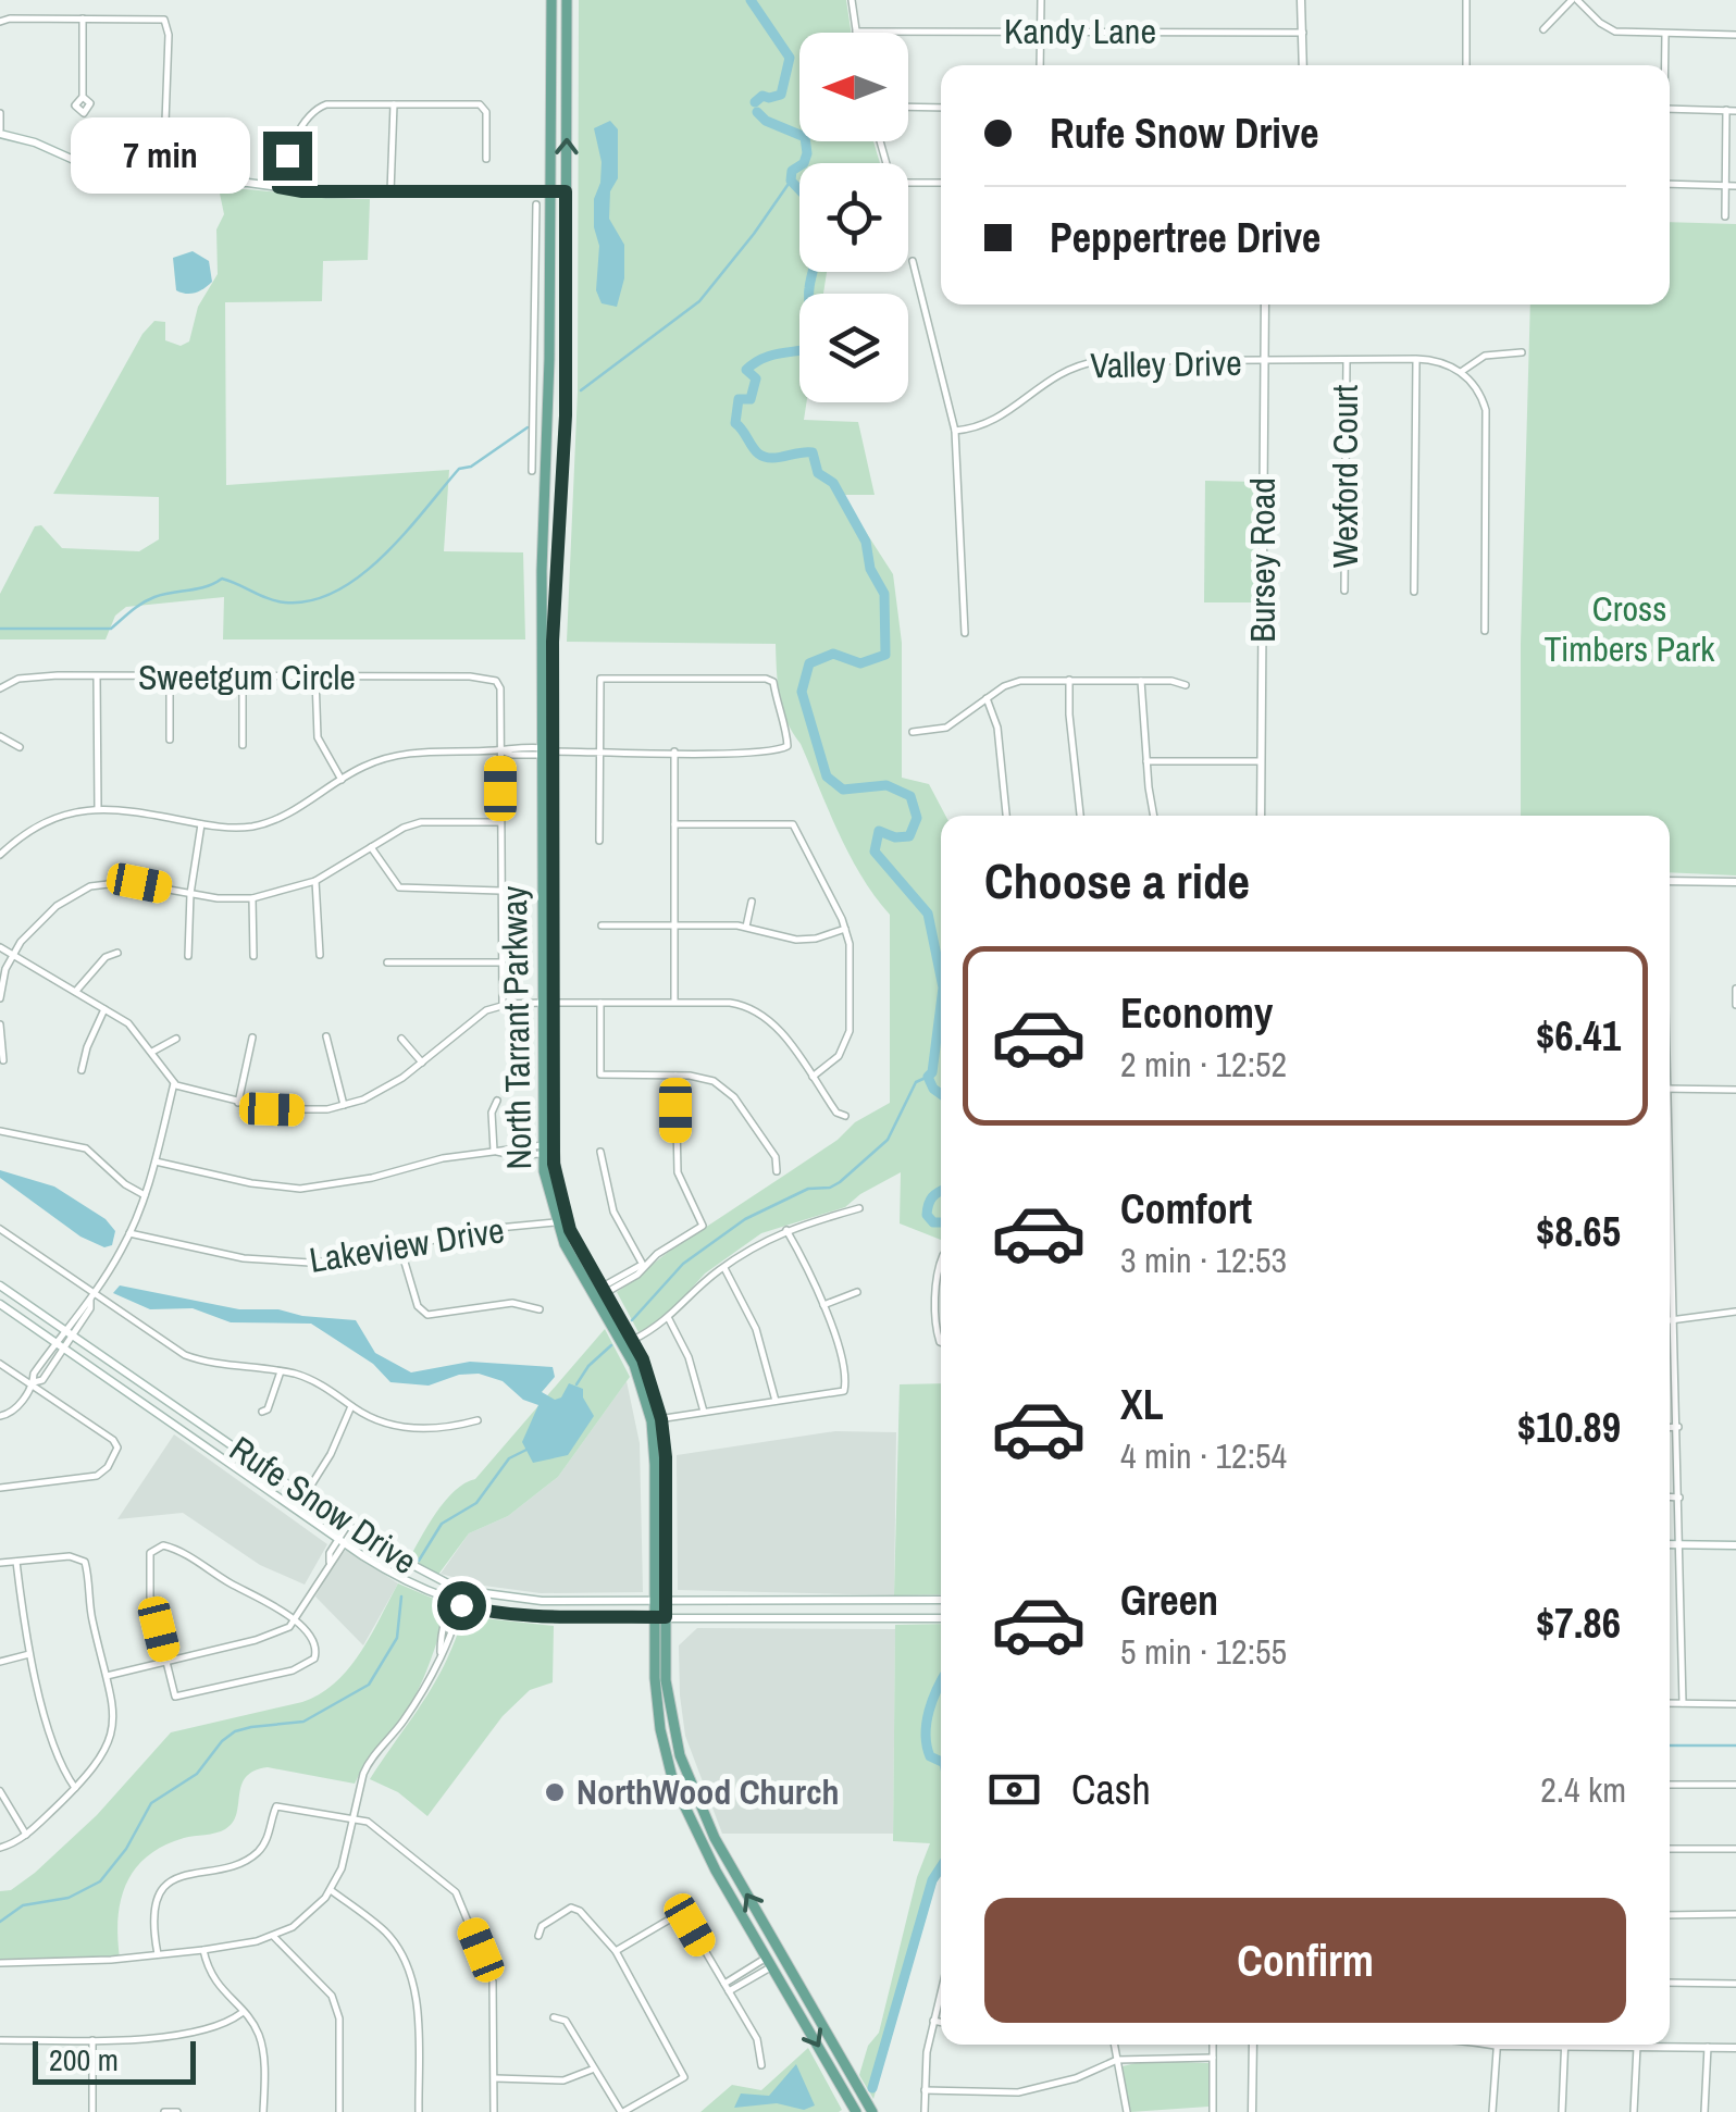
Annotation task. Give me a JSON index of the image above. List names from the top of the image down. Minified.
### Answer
{"streets":{"main road":["Bursey Road","North Tarrant Parkway","Rufe Snow Drive"],"street":["Kandy Lane","Valley Drive","Wexford Court","Sweetgum Circle","Lakeview Drive"]},"crossings":[["Valley Drive","Wexford Court"],["Valley Drive","Bursey Road"],["North Tarrant Parkway","Lakeview Drive"],["North Tarrant Parkway","Rufe Snow Drive"]],"parks":["Cross Timbers Park"],"places":["NorthWood Church"],"scale_bar":"200 m","north":"left","page":{"banner":["Rufe Snow Drive","Peppertree Drive"],"bubble":"7 min","heading":"Choose a ride","list":[{"name":"Economy","note":"2 min · 12:52","value":"$6.41"},{"name":"Comfort","note":"3 min · 12:53","value":"$8.65"},{"name":"XL","note":"4 min · 12:54","value":"$10.89"},{"name":"Green","note":"5 min · 12:55","value":"$7.86"}],"pay":["Cash","2.4 km"],"buttons":"Confirm","scale":"200 m"}}
